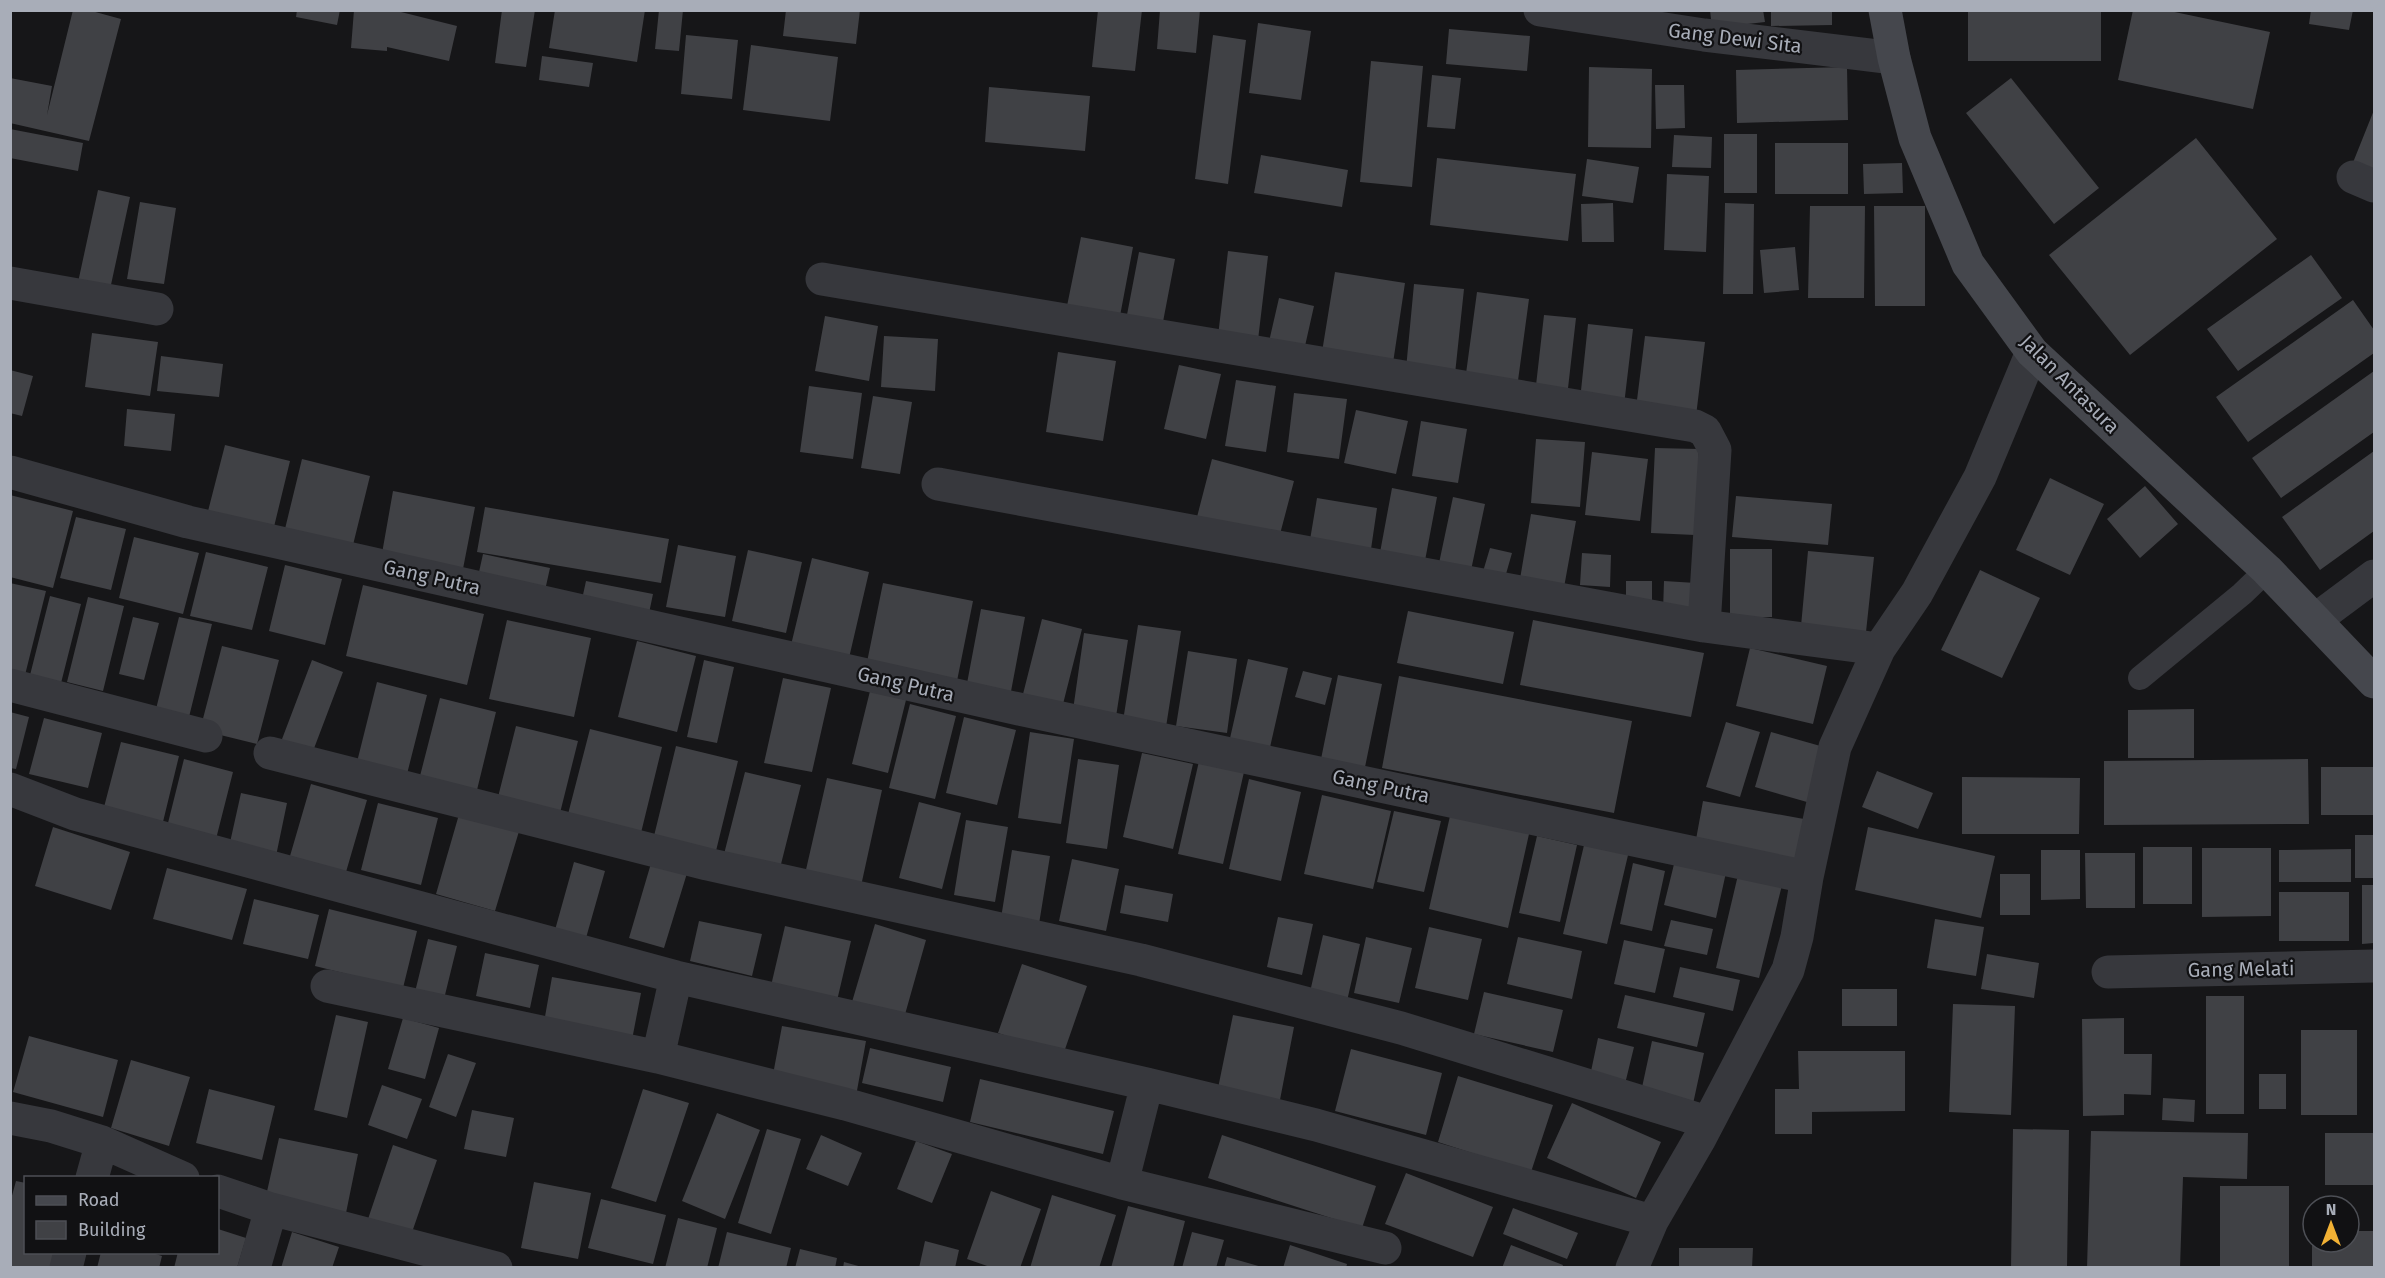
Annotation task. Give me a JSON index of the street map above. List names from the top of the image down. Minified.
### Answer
{"streets":{"main road":["Jalan Antasura"],"street":["Gang Dewi Sita","Gang Putra","Gang Melati"]},"crossings":[["Gang Dewi Sita","Jalan Antasura"]],"legend":["Road","Building"],"north":"top"}
